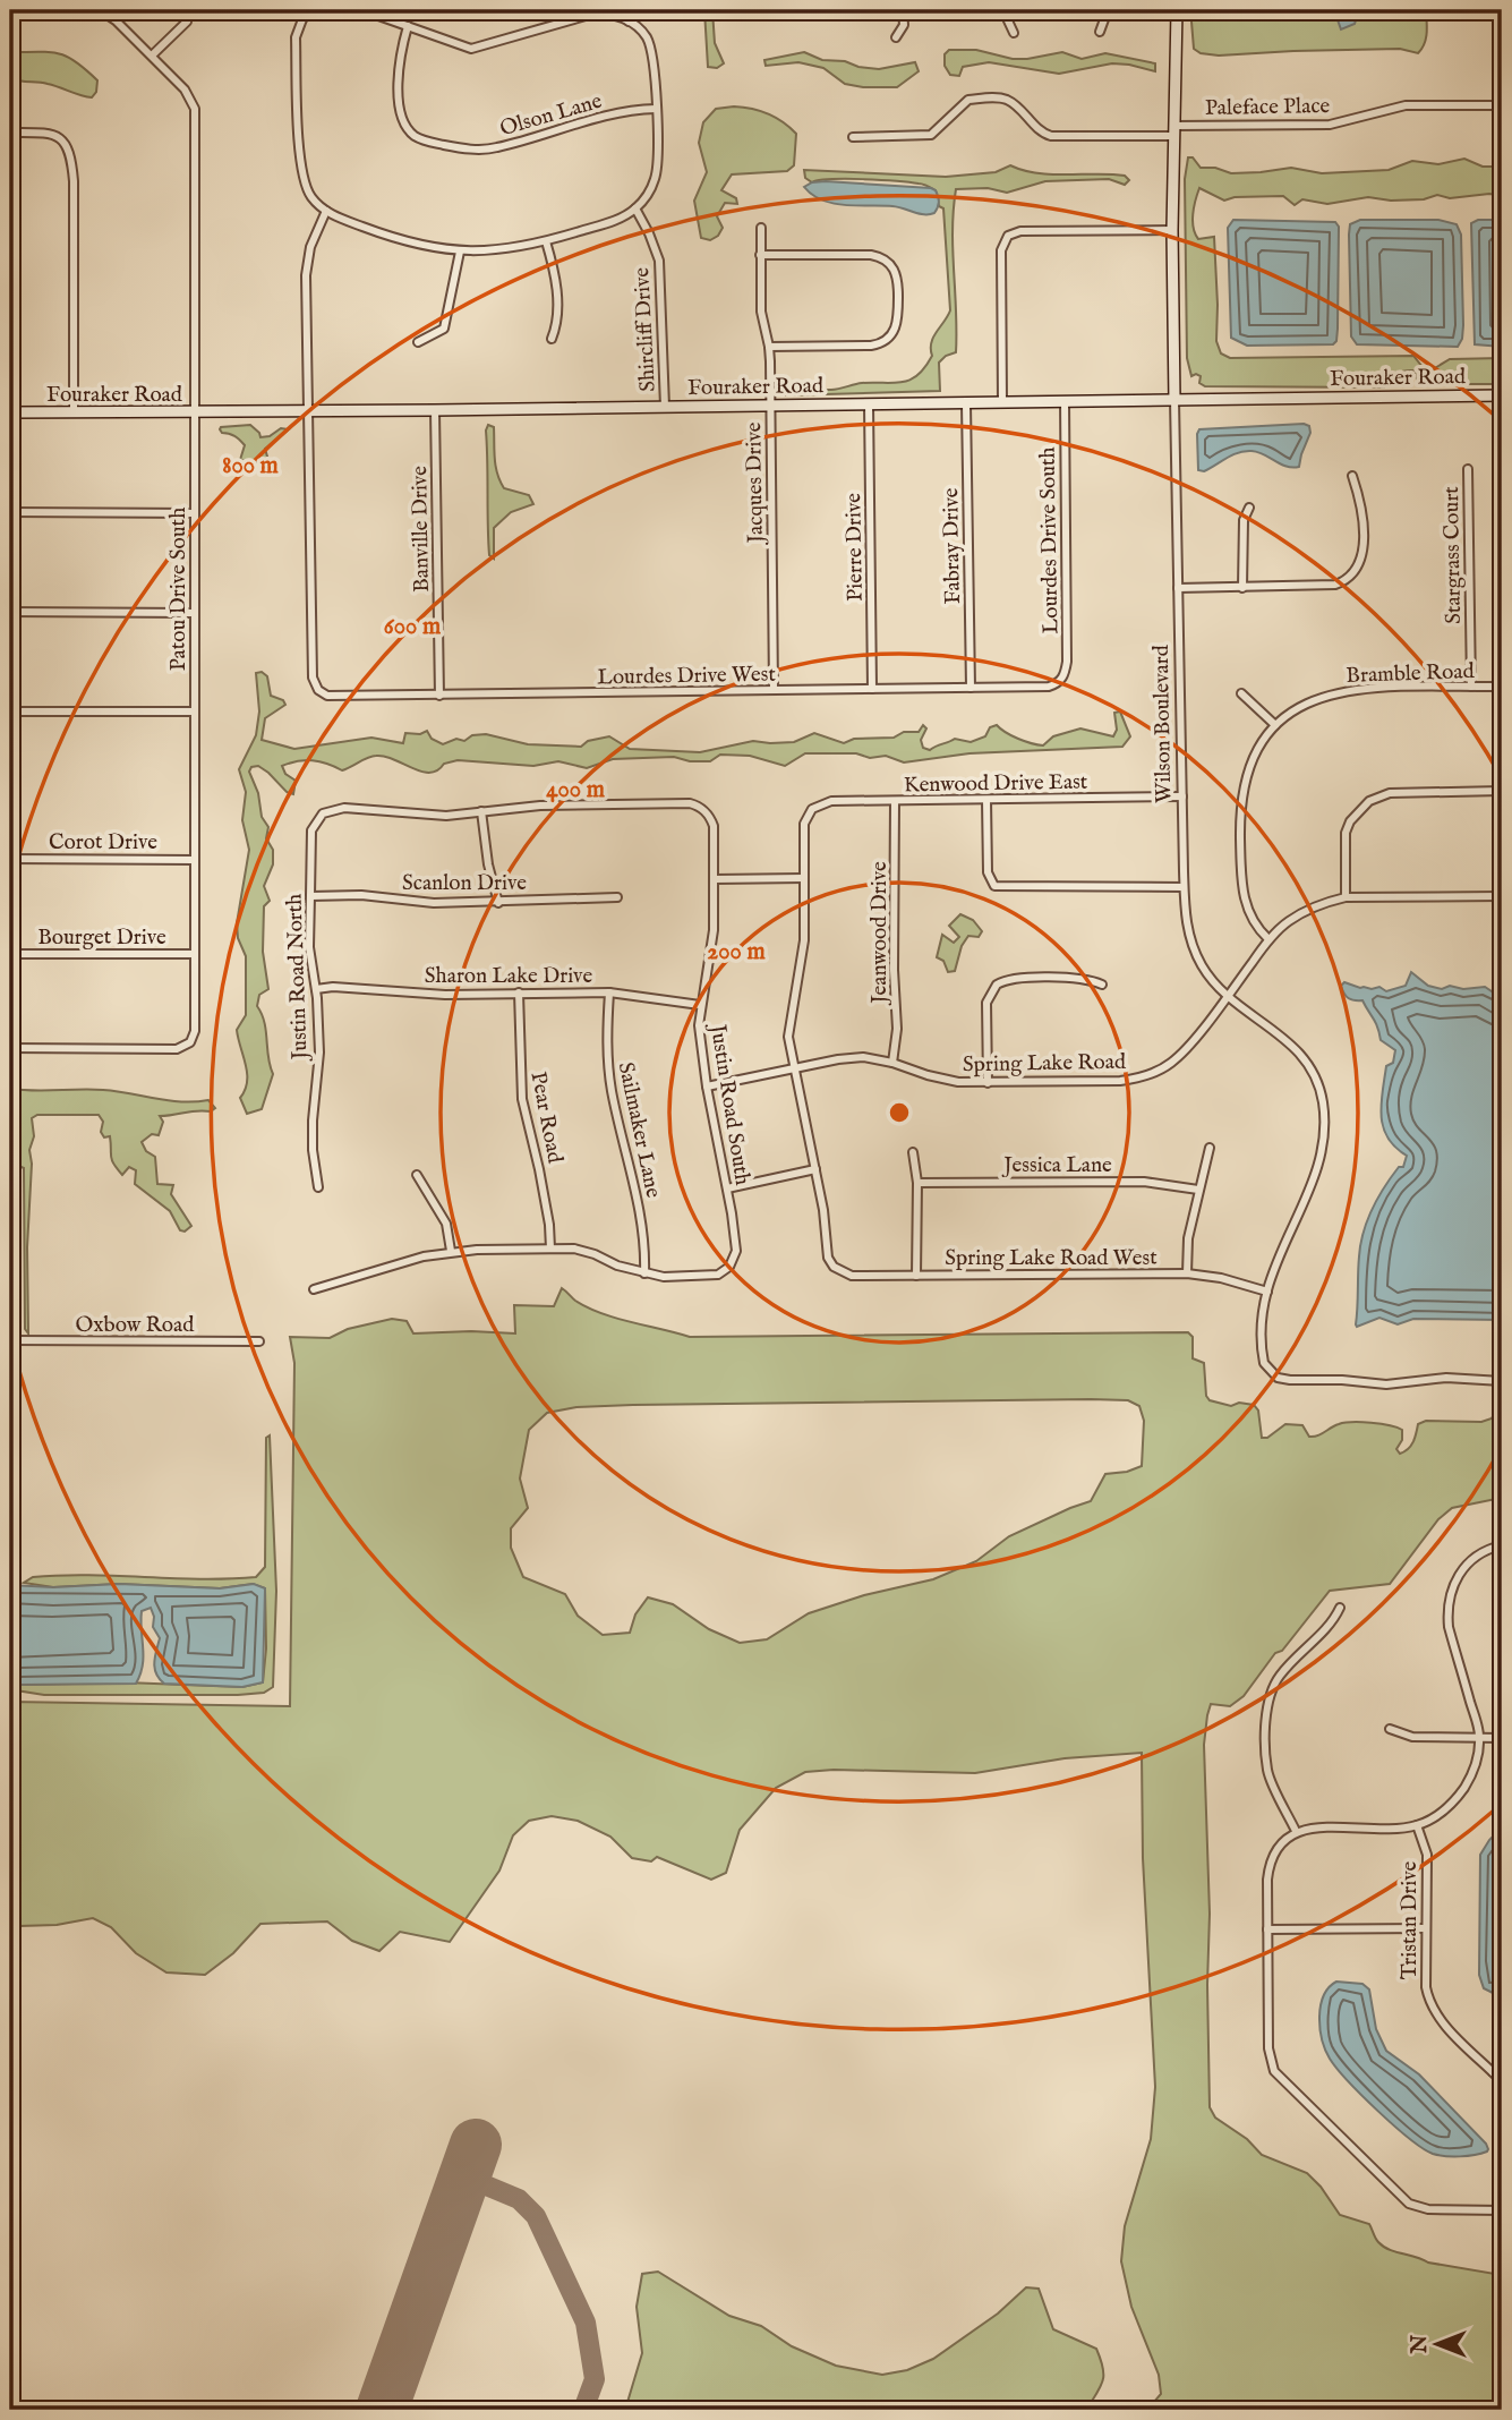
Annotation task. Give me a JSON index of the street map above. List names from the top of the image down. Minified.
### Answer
{"streets":{"main road":["Fouraker Road","Wilson Boulevard"],"street":["Paleface Place","Olson Lane","Shircliff Drive","Jacques Drive","Banville Drive","Lourdes Drive South","Fabray Drive","Pierre Drive","Stargrass Court","Patou Drive South","Bramble Road","Lourdes Drive West","Kenwood Drive East","Corot Drive","Scanlon Drive","Jeanwood Drive","Bourget Drive","Sharon Lake Drive","Justin Road North","Spring Lake Road","Justin Road South","Pear Road","Sailmaker Lane","Jessica Lane","Spring Lake Road West","Oxbow Road","Tristan Drive"]},"crossings":[["Paleface Place","Wilson Boulevard"],["Shircliff Drive","Fouraker Road"],["Fouraker Road","Jacques Drive"],["Fouraker Road","Banville Drive"],["Fouraker Road","Lourdes Drive South"],["Fouraker Road","Fabray Drive"],["Fouraker Road","Pierre Drive"],["Fouraker Road","Patou Drive South"],["Fouraker Road","Lourdes Drive West"],["Fouraker Road","Wilson Boulevard"],["Jacques Drive","Lourdes Drive West"],["Banville Drive","Lourdes Drive West"],["Lourdes Drive South","Lourdes Drive West"],["Fabray Drive","Lourdes Drive West"],["Pierre Drive","Lourdes Drive West"],["Stargrass Court","Bramble Road"],["Patou Drive South","Corot Drive"],["Patou Drive South","Bourget Drive"],["Bramble Road","Spring Lake Road"],["Wilson Boulevard","Kenwood Drive East"],["Wilson Boulevard","Spring Lake Road"],["Wilson Boulevard","Spring Lake Road West"],["Kenwood Drive East","Jeanwood Drive"],["Scanlon Drive","Justin Road North"],["Jeanwood Drive","Spring Lake Road"],["Sharon Lake Drive","Justin Road North"],["Sharon Lake Drive","Justin Road South"],["Sharon Lake Drive","Pear Road"],["Sharon Lake Drive","Sailmaker Lane"],["Justin Road North","Justin Road South"],["Spring Lake Road","Justin Road South"],["Justin Road South","Sailmaker Lane"]],"north":"left","rings":["800 m","600 m","400 m","200 m"]}
